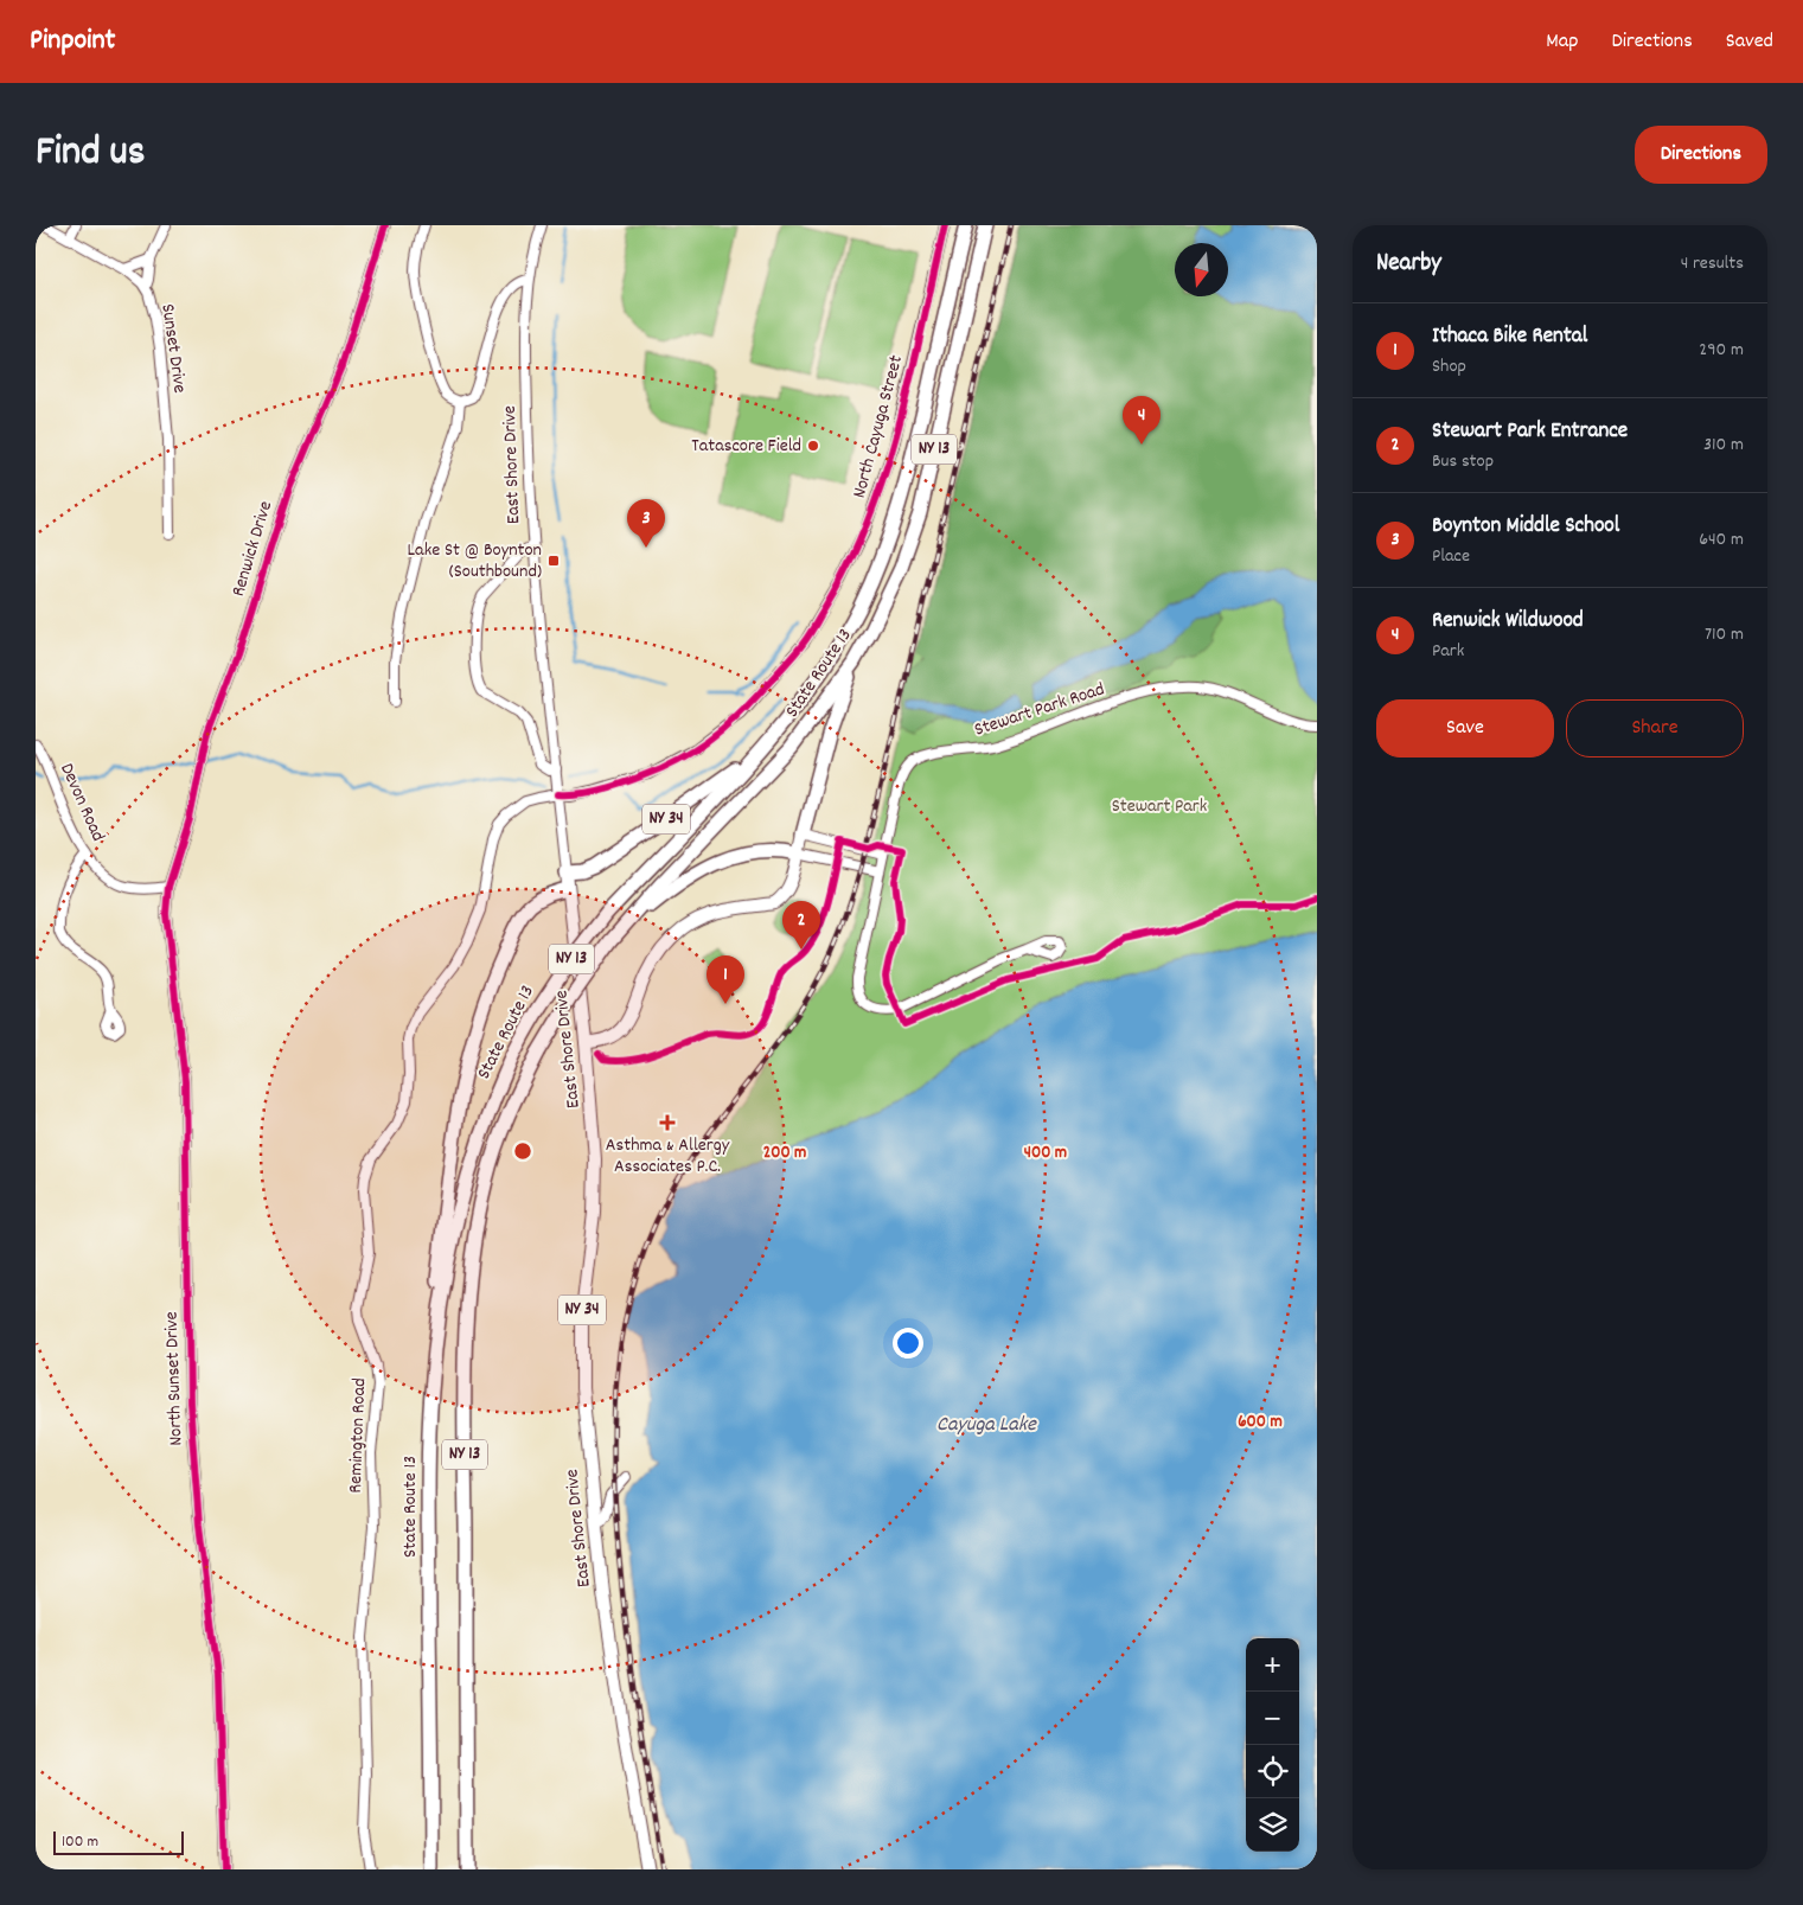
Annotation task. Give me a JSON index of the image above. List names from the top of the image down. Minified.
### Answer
{"streets":{"highway":["NY 13","State Route 13","NY 34"],"main road":["East Shore Drive"],"street":["Sunset Drive","North Cayuga Street","Renwick Drive","Stewart Park Road","Devon Road","North Sunset Drive","Remington Road"]},"crossings":[["North Cayuga Street","East Shore Drive"],["North Cayuga Street","Remington Road"],["East Shore Drive","NY 34"],["East Shore Drive","Remington Road"],["Renwick Drive","Devon Road"],["Renwick Drive","North Sunset Drive"],["State Route 13","NY 34"],["Devon Road","North Sunset Drive"]],"water":["Cayuga Lake"],"parks":["Stewart Park"],"places":{"other":["Tatascore Field"],"transit":["Lake St @ Boynton (Southbound)"],"health":["Asthma & Allergy Associates P.C."]},"scale_bar":"100 m","north":"bottom","page":{"header":"Pinpoint","nav":["Map","Directions","Saved"],"title":"Find us","buttons":["Directions",["Save","Share"]],"heading":["Nearby","4 results"],"list":[{"mark":"1","name":"Ithaca Bike Rental","note":"Shop","value":"290 m"},{"mark":"2","name":"Stewart Park Entrance","note":"Bus stop","value":"310 m"},{"mark":"3","name":"Boynton Middle School","note":"Place","value":"640 m"},{"mark":"4","name":"Renwick Wildwood","note":"Park","value":"710 m"}],"pins":["4","3","2","1"],"map_buttons":["+","−"],"scale":"100 m"},"rings":["200 m","400 m","600 m"]}
